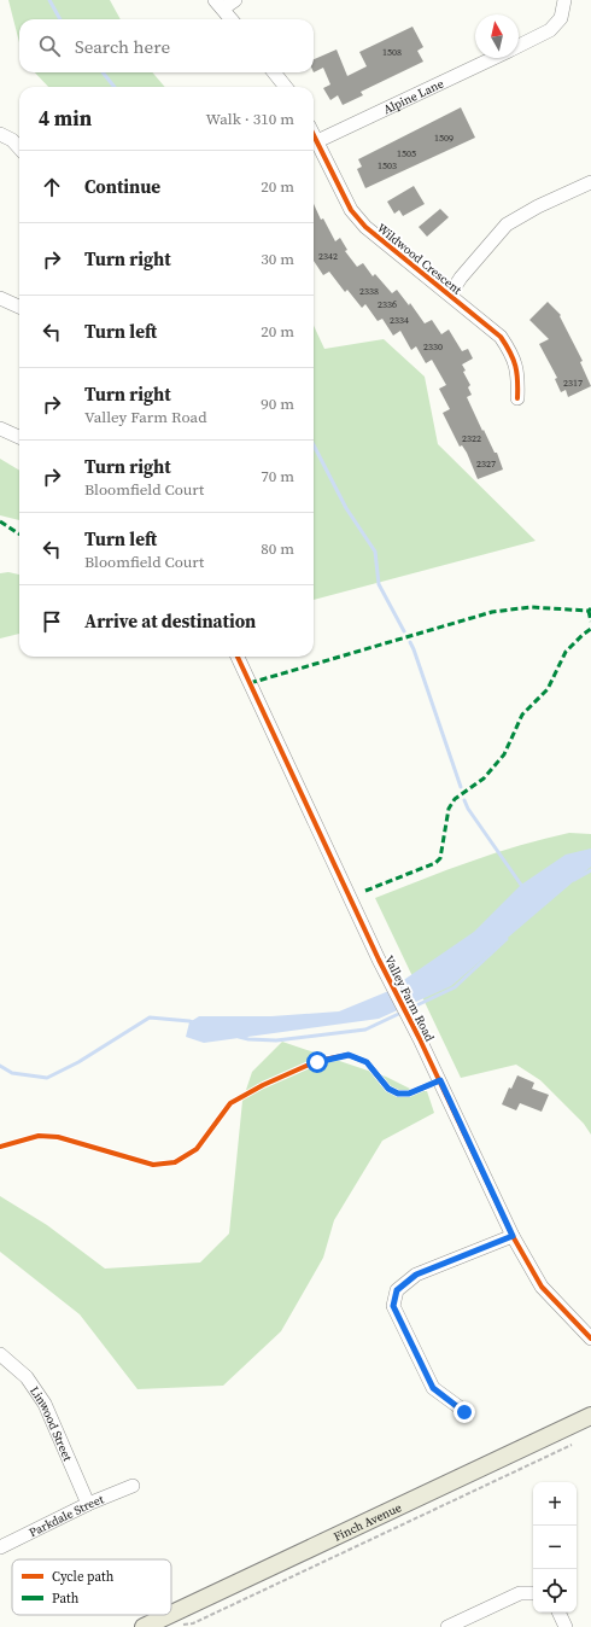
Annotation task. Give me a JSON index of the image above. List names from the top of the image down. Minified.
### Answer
{"streets":{"main road":["Finch Avenue"],"street":["Alpine Lane","Wildwood Crescent","Valley Farm Road","Linwood Street","Parkdale Street"]},"crossings":[["Alpine Lane","Wildwood Crescent"],["Linwood Street","Parkdale Street"]],"house_numbers":["1508","1509","1505","1503","2342","2338","2336","2334","2330","2317","2322","2327"],"legend":["Cycle path","Path"],"north":"top","page":{"search":"Search here","heading":["4 min","Walk · 310 m"],"list":[["Continue","20 m"],["Turn right","30 m"],["Turn left","20 m"],["Turn right","Valley Farm Road","90 m"],["Turn right","Bloomfield Court","70 m"],["Turn left","Bloomfield Court","80 m"],"Arrive at destination"],"map_buttons":["+","−"]}}
